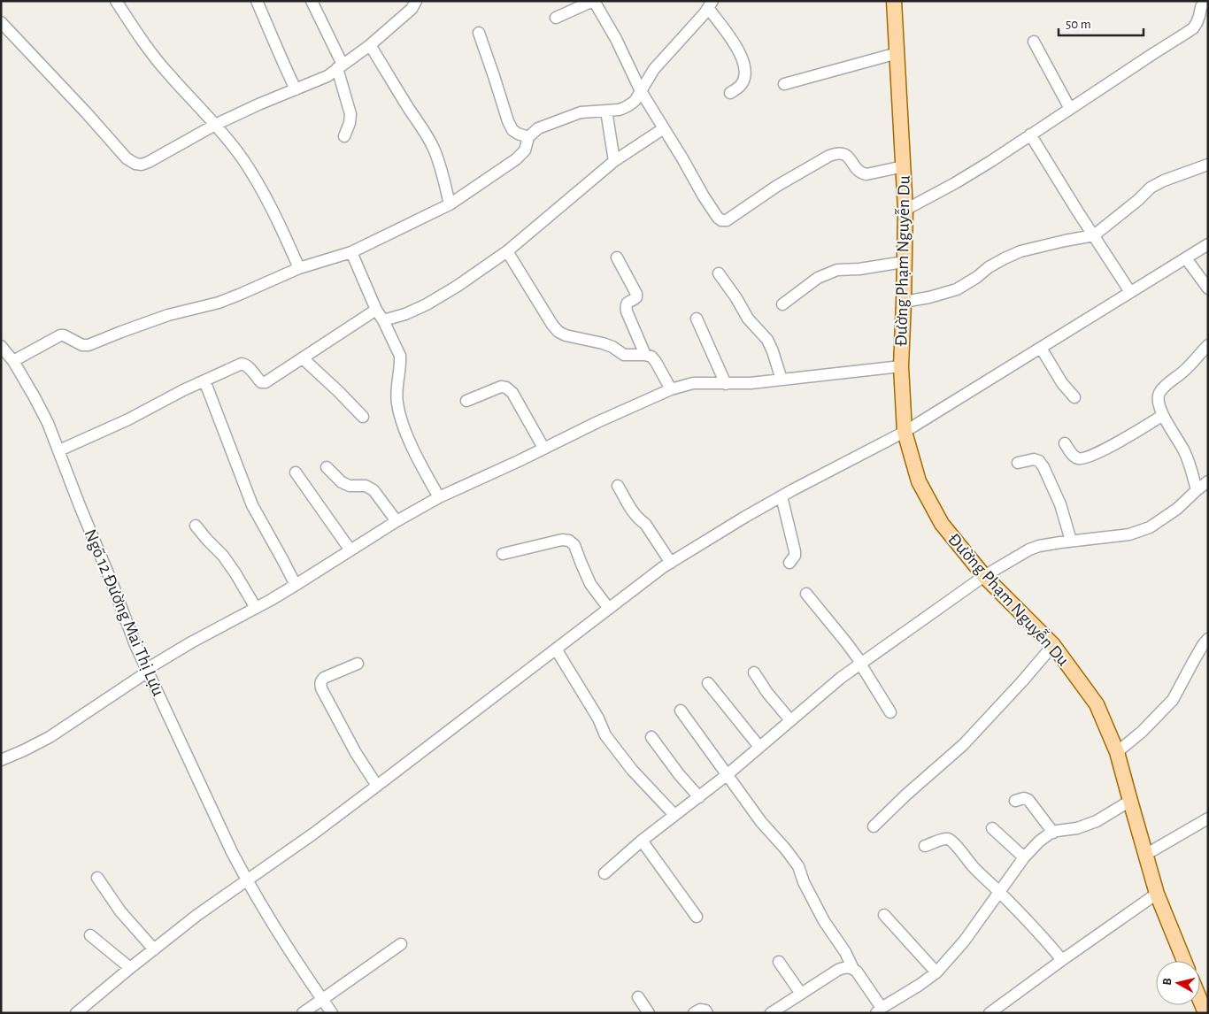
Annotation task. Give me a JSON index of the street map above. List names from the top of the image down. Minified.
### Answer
{"streets":{"main road":["Đường Phạm Nguyễn Du"],"street":["Ngõ 12 Đường Mai Thị Lựu"]},"scale_bar":"50 m","north":"left"}
